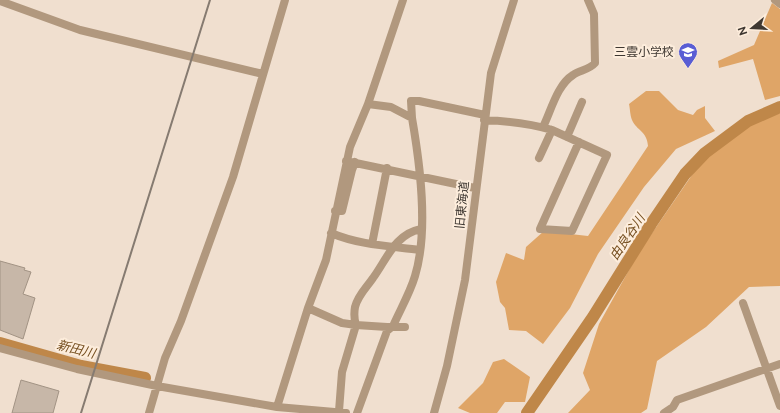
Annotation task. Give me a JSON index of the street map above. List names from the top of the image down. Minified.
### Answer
{"streets":{"street":["旧東海道"]},"water":["由良谷川","新田川"],"places":{"school or university":["三雲小学校"]},"north":"left"}
